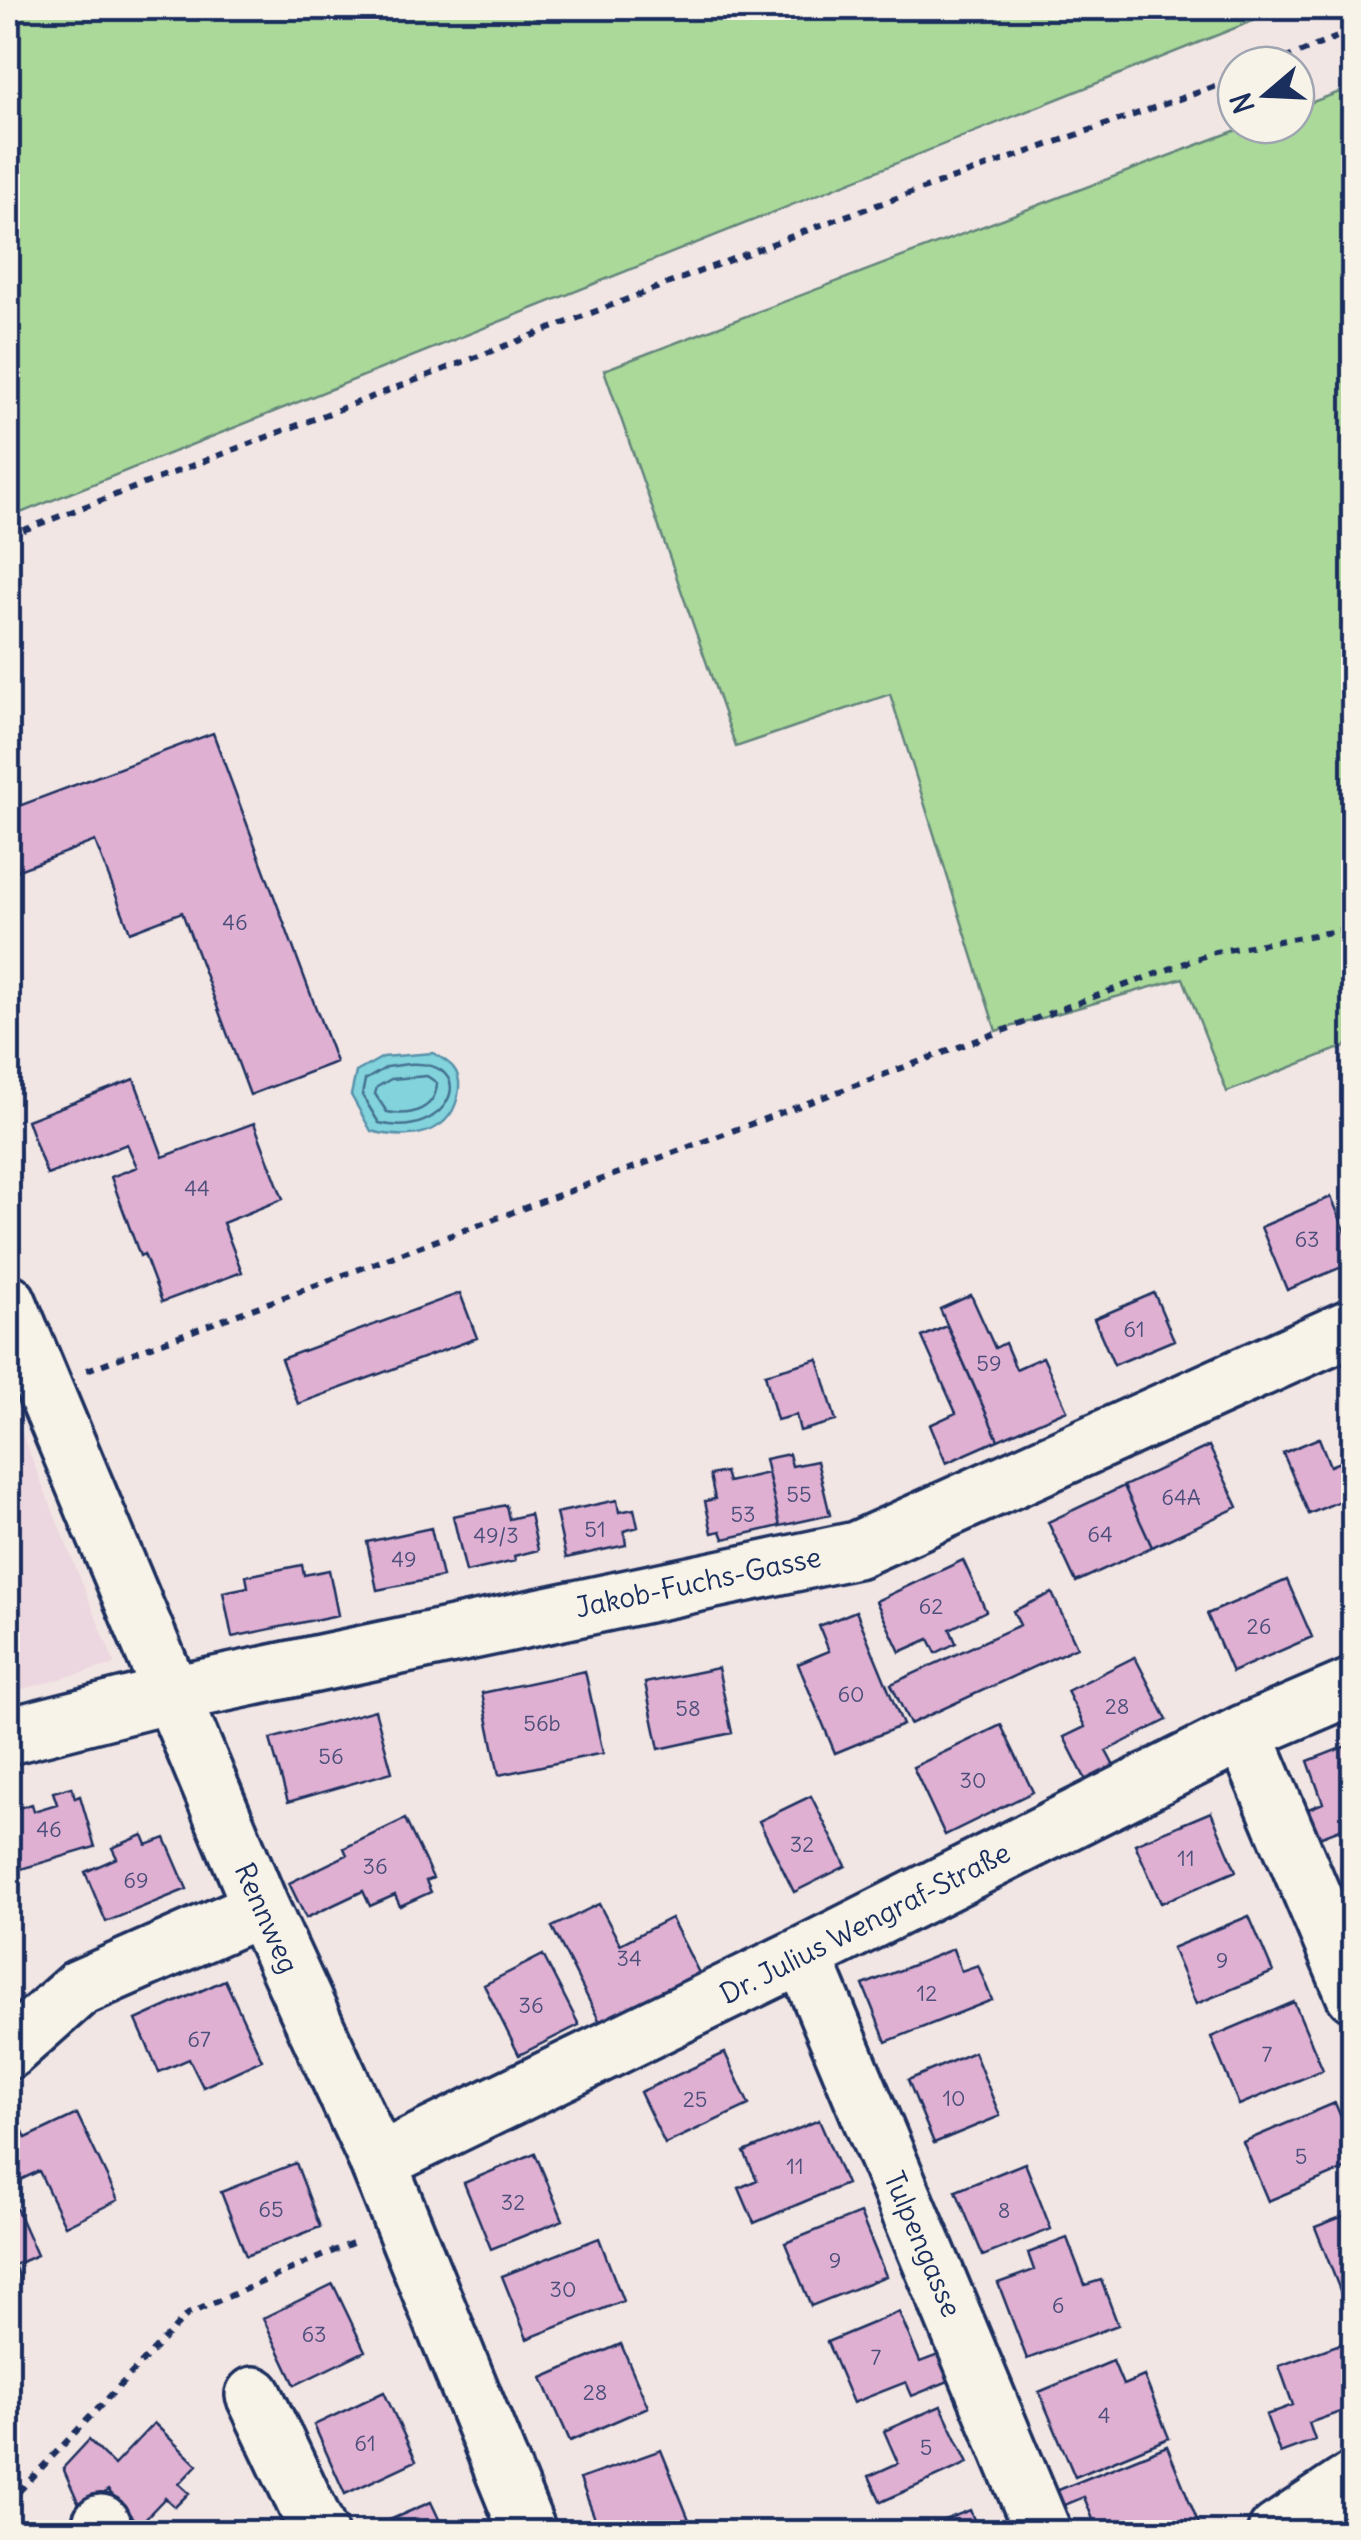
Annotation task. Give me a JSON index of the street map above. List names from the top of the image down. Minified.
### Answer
{"streets":{"street":["Jakob-Fuchs-Gasse","Rennweg","Dr. Julius Wengraf-Straße","Tulpengasse"]},"crossings":[["Jakob-Fuchs-Gasse","Rennweg"],["Rennweg","Dr. Julius Wengraf-Straße"],["Dr. Julius Wengraf-Straße","Tulpengasse"]],"house_numbers":["46","44","63","61","59","55","64A","53","51","64","49/3","49","62","26","60","28","58","56b","56","30","46","32","11","36","69","34","9","12","36","67","7","10","25","5","11","32","65","8","9","30","6","63","7","28","4","61","5"],"north":"left"}
